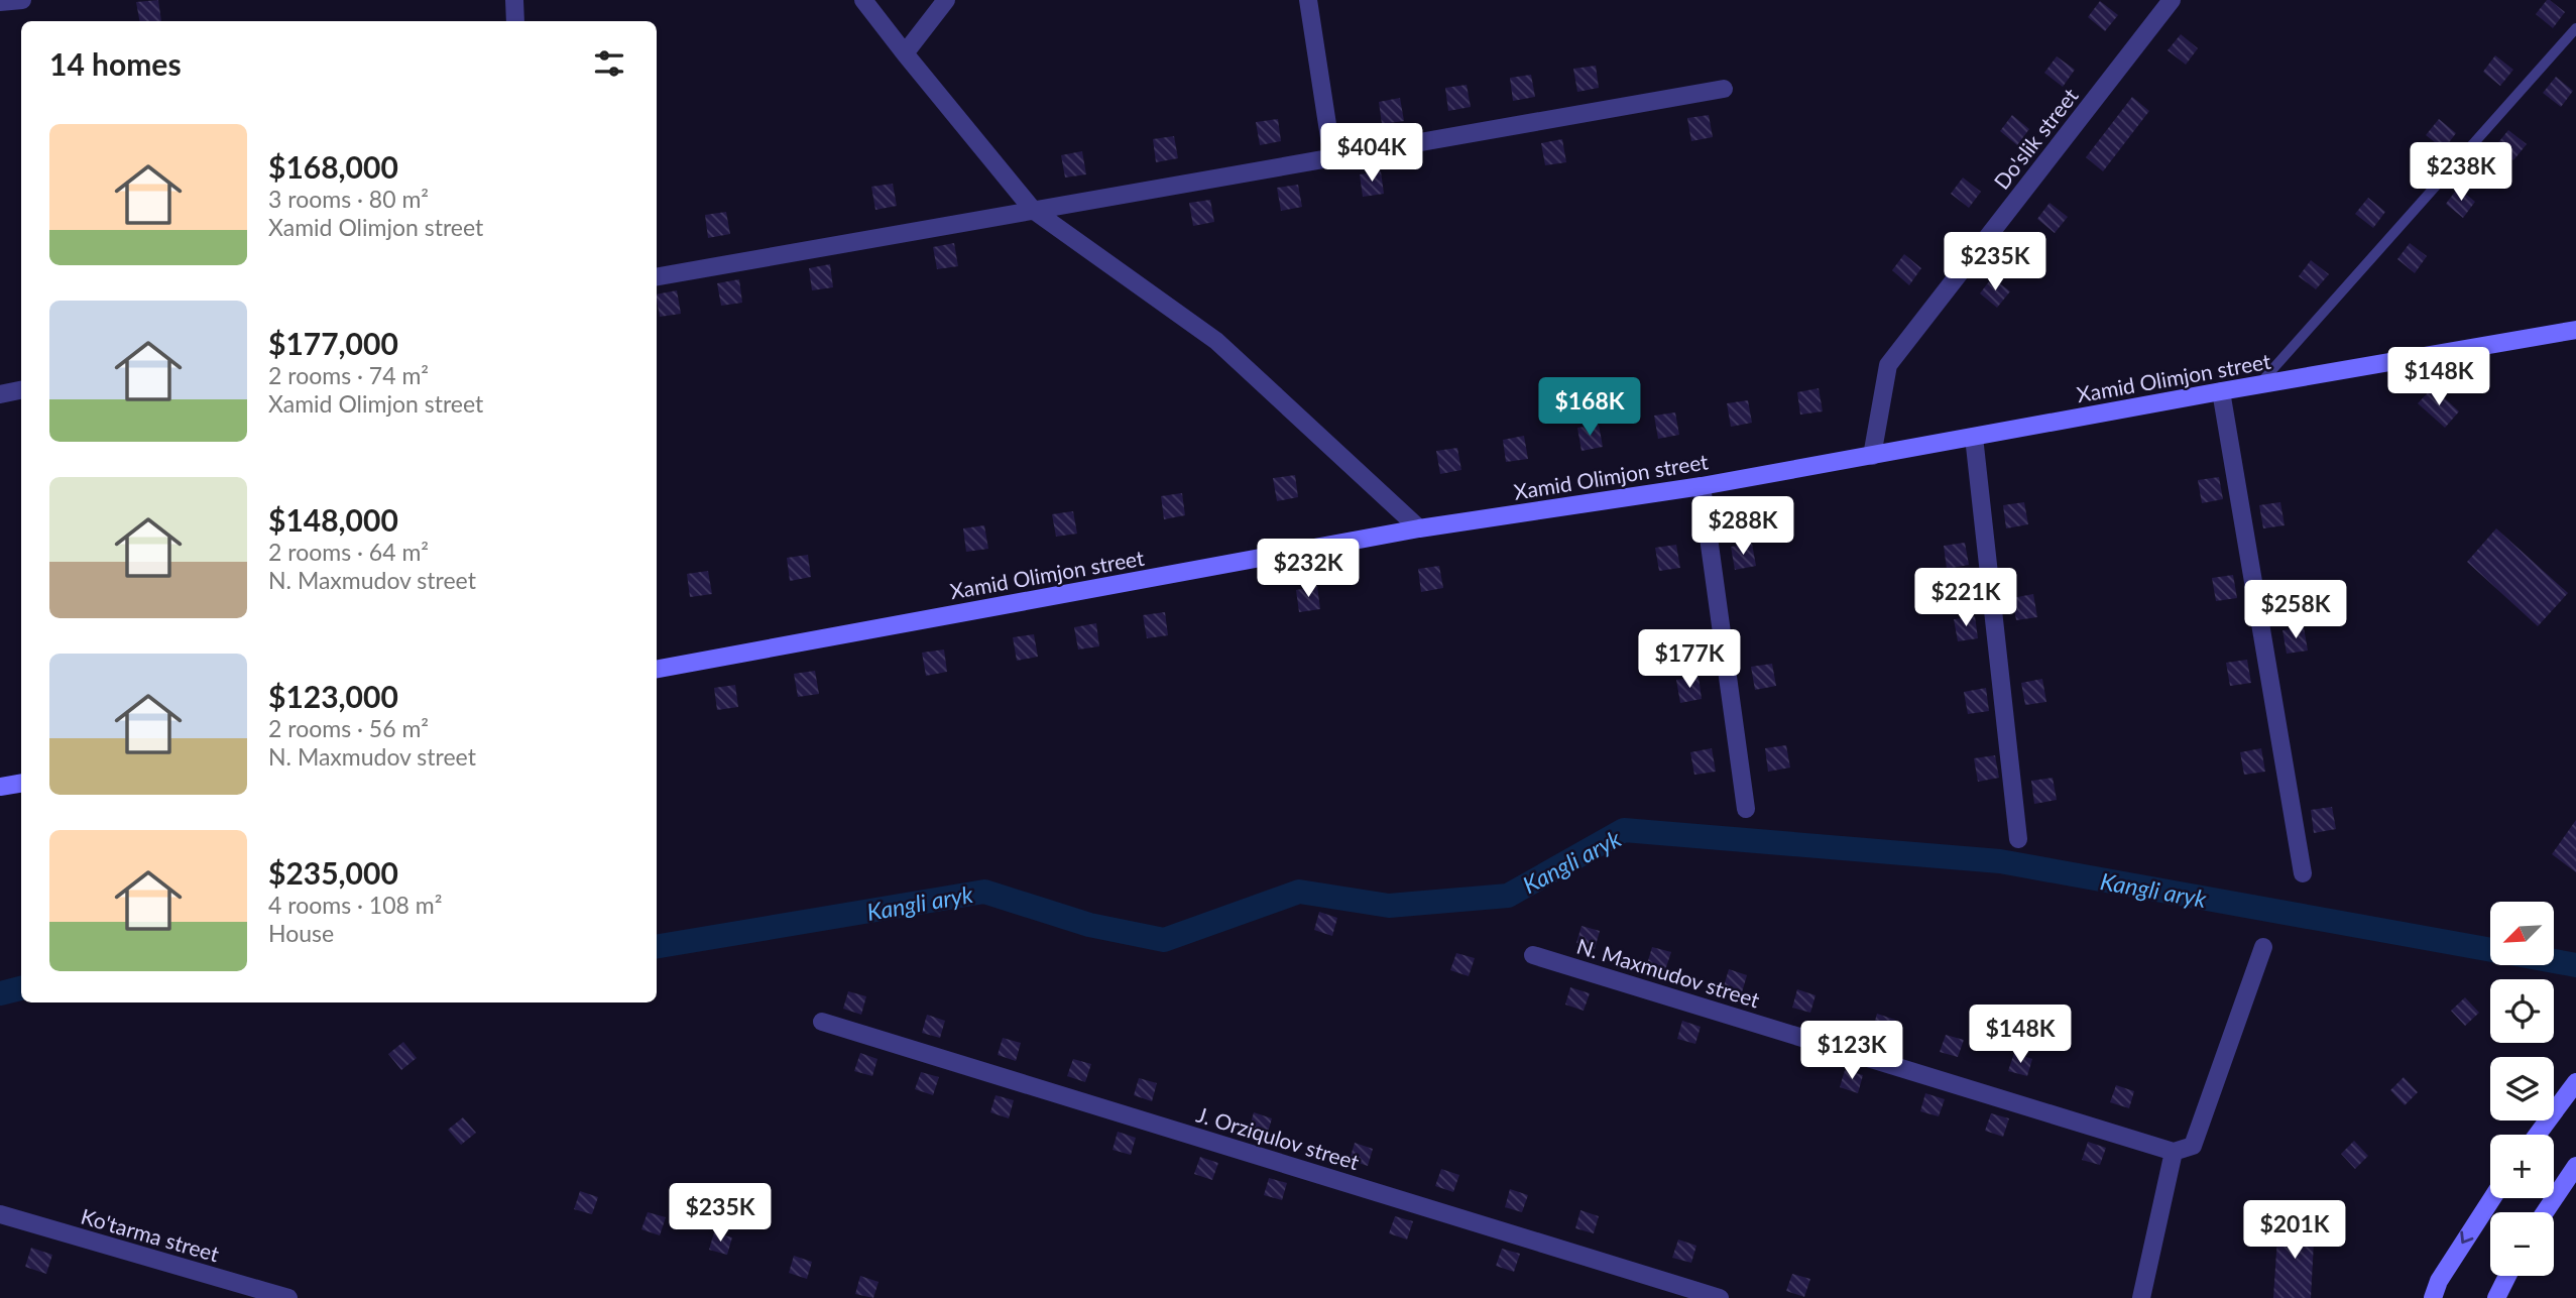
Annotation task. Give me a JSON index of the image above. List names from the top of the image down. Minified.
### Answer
{"streets":{"main road":["Xamid Olimjon street"],"street":["Do'slik street","N. Maxmudov street","J. Orziqulov street","Ko'tarma street"]},"crossings":[["Do'slik street","Xamid Olimjon street"]],"water":["Kangli aryk"],"north":"bottom left","page":{"heading":"14 homes","list":[{"name":"$168,000","note":"3 rooms · 80 m² · Xamid Olimjon street"},{"name":"$177,000","note":"2 rooms · 74 m² · Xamid Olimjon street"},{"name":"$148,000","note":"2 rooms · 64 m² · N. Maxmudov street"},{"name":"$123,000","note":"2 rooms · 56 m² · N. Maxmudov street"},{"name":"$235,000","note":"4 rooms · 108 m² · House"}],"price":["$404K","$238K","$235K","$148K","$168K","$288K","$232K","$221K","$258K","$177K","$148K","$123K","$235K","$201K"],"map_buttons":["+","−"]}}
